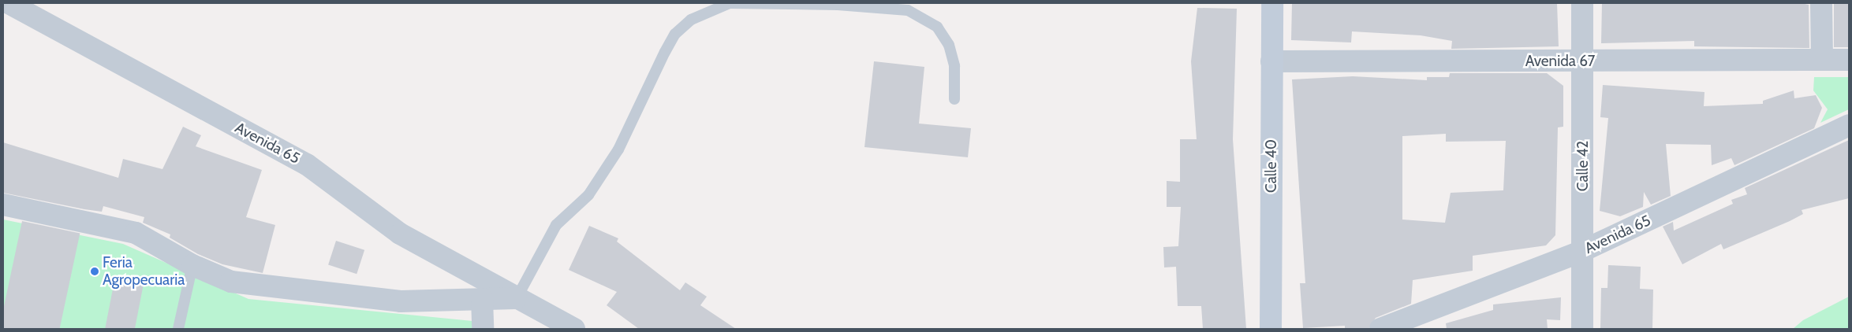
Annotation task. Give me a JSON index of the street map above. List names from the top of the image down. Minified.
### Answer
{"streets":{"main road":["Calle 40"],"street":["Avenida 67","Avenida 65","Calle 42"]},"crossings":[["Avenida 67","Calle 40"],["Avenida 67","Calle 42"],["Avenida 65","Calle 42"]],"places":["Feria Agropecuaria"]}
